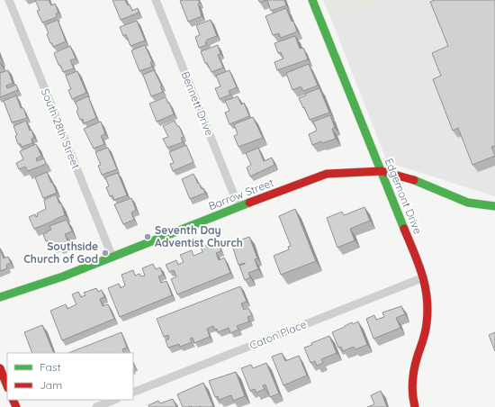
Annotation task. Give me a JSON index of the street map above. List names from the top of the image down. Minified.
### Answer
{"streets":{"street":["Bennett Drive","South 28th Street","Barrow Street","Edgemont Drive","Caton Place"]},"crossings":[["Bennett Drive","Barrow Street"],["South 28th Street","Barrow Street"],["Barrow Street","Edgemont Drive"],["Edgemont Drive","Caton Place"]],"places":["Seventh Day Adventist Church","Southside Church of God"],"legend":["Fast","Jam"]}
